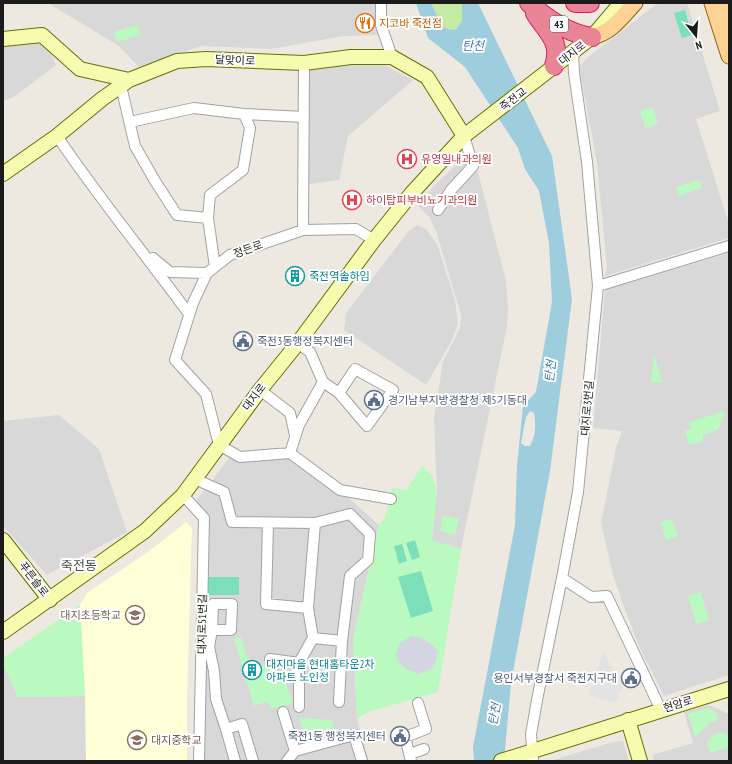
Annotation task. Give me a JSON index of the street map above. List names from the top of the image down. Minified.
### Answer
{"streets":{"highway":["43"],"street":["대지로","달맞이로","죽전교","정든로","대지로3번길","푸른솔로","대지로51번길","현암로"]},"crossings":[["43","대지로"],["대지로","달맞이로"],["대지로","죽전교"],["대지로","정든로"],["대지로","대지로3번길"],["대지로","푸른솔로"],["대지로","대지로51번길"],["달맞이로","죽전교"],["대지로3번길","현암로"]],"districts":["죽전동"],"water":["탄천"],"places":{"restaurant":["지코바 죽전점"],"hospital":["유영일내과의원","하이탑피부비뇨기과의원"],"building":["죽전역솔하임","대지마을 현대홈타운2차 아파트 노인정"],"public building":["죽전3동행정복지센터","경기남부지방경찰청 제5기동대","용인서부경찰서 죽전지구대","죽전1동 행정복지센터"],"school or university":["대지초등학교","대지중학교"]},"north":"bottom"}
